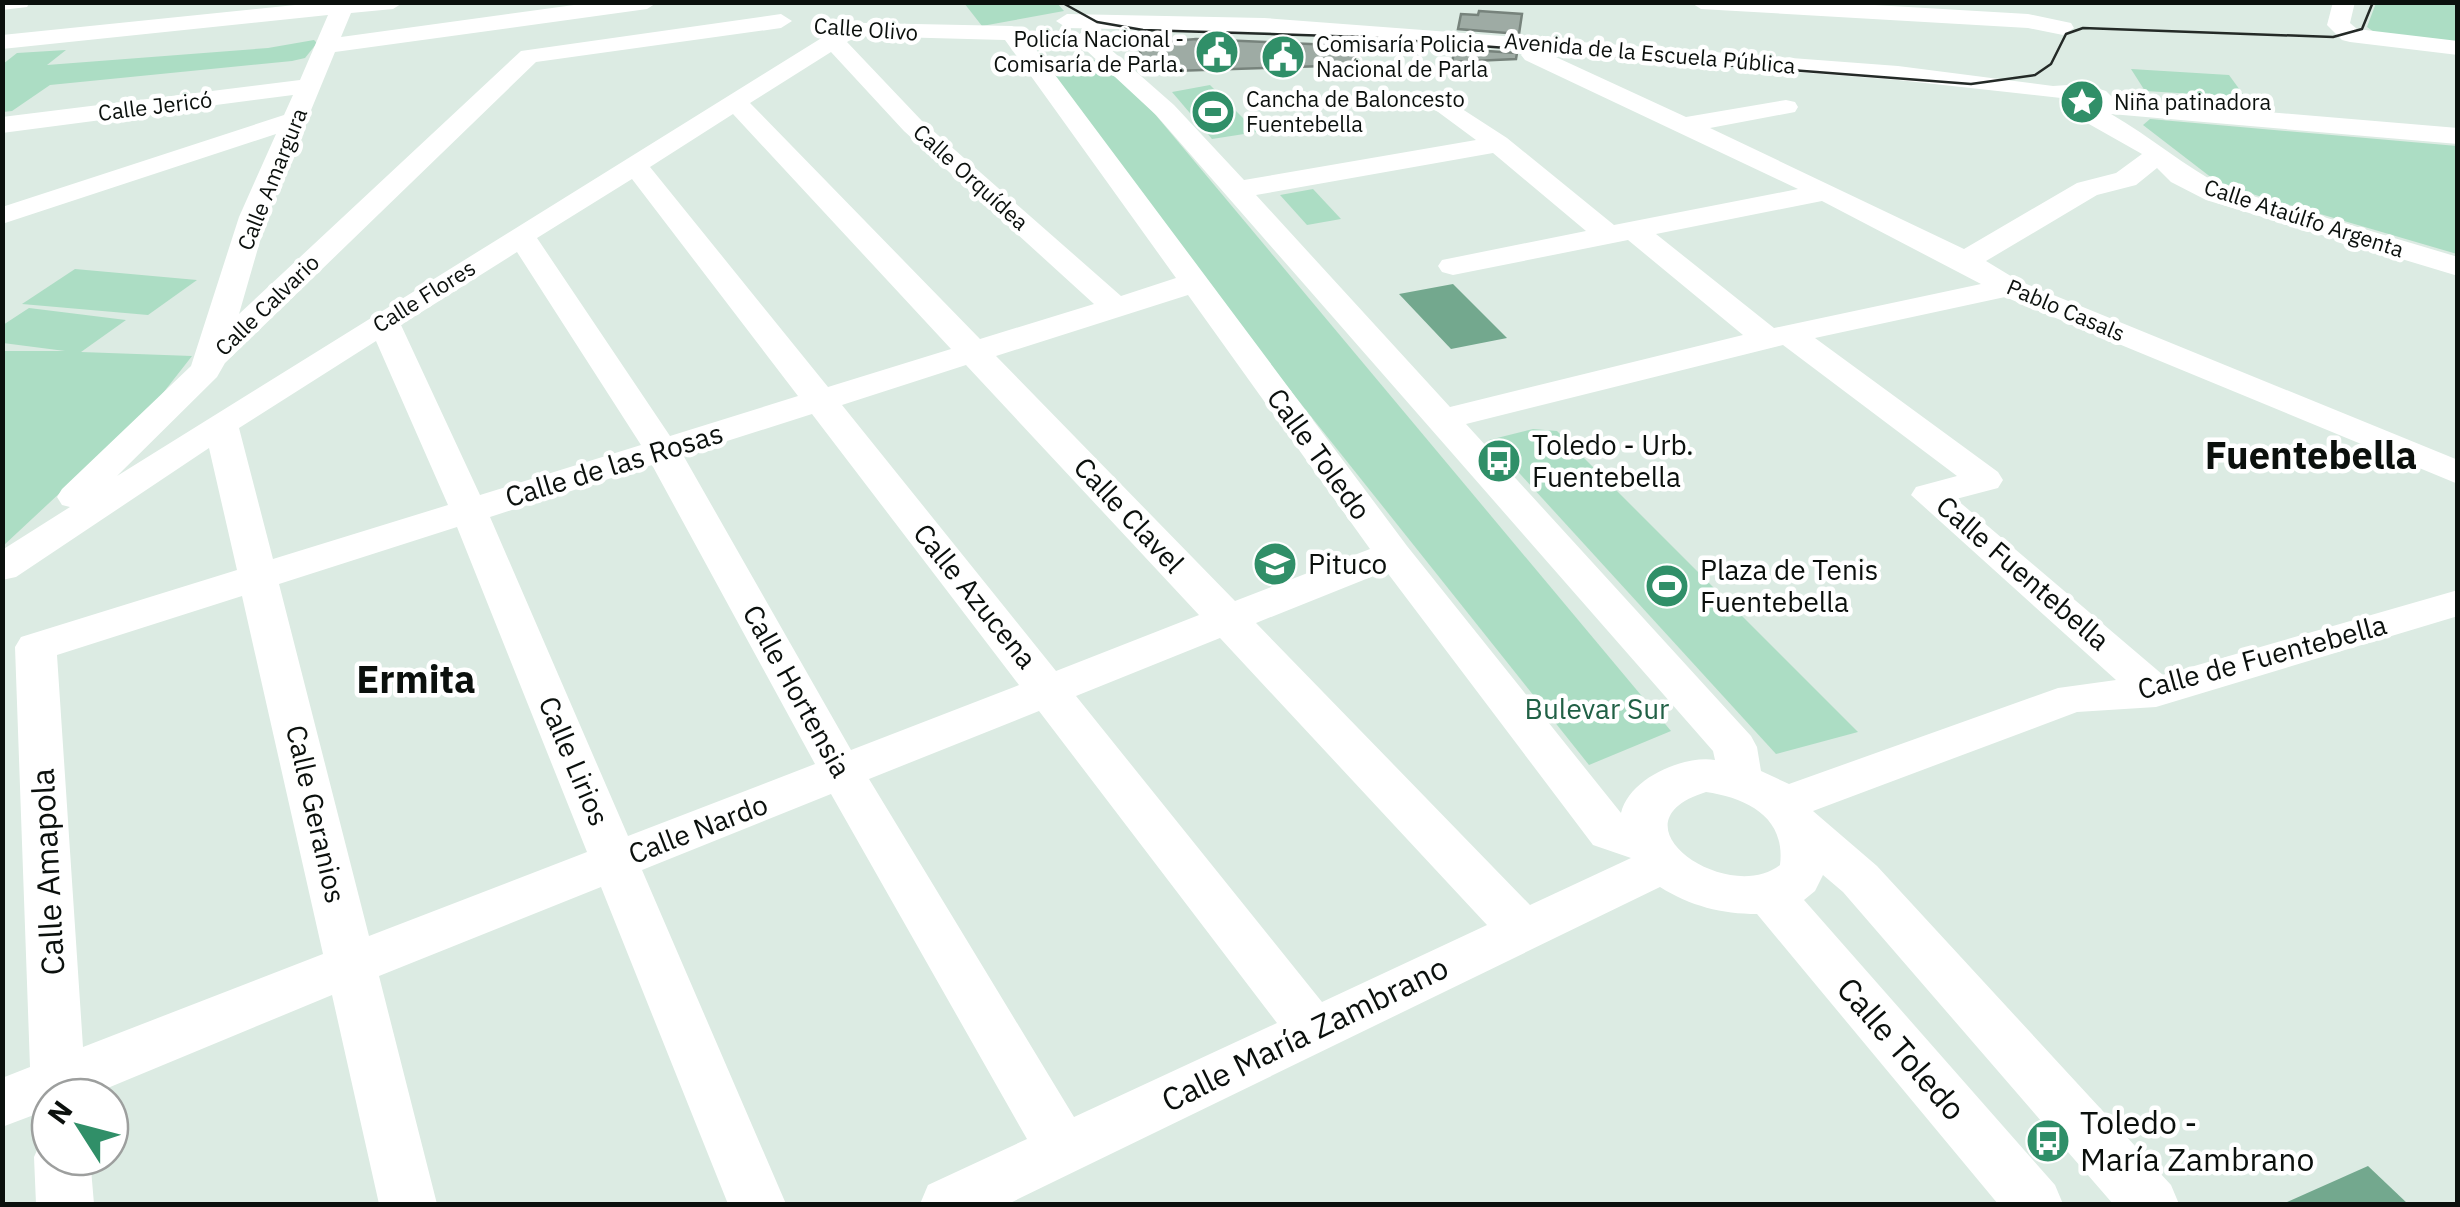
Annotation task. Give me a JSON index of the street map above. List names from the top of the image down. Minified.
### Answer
{"streets":{"street":["Calle Olivo","Avenida de la Escuela Pública","Calle Jericó","Calle Orquídea","Calle Amargura","Calle Ataúlfo Argenta","Calle Flores","Calle Calvario","Pablo Casals","Calle Toledo","Calle de las Rosas","Calle Clavel","Calle Fuentebella","Calle Azucena","Calle de Fuentebella","Calle Hortensia","Calle Lirios","Calle Geranios","Calle Nardo","Calle Amapola","Calle María Zambrano"]},"crossings":[["Calle Olivo","Avenida de la Escuela Pública"],["Calle Olivo","Calle Orquídea"],["Calle Olivo","Calle Flores"],["Calle Olivo","Calle Calvario"],["Calle Olivo","Calle Toledo"],["Avenida de la Escuela Pública","Calle Ataúlfo Argenta"],["Avenida de la Escuela Pública","Pablo Casals"],["Avenida de la Escuela Pública","Calle Toledo"],["Calle Jericó","Calle Amargura"],["Calle Orquídea","Calle Flores"],["Calle Orquídea","Calle de las Rosas"],["Calle Amargura","Calle Calvario"],["Calle Flores","Calle Calvario"],["Calle Flores","Calle Clavel"],["Calle Flores","Calle Azucena"],["Calle Flores","Calle Hortensia"],["Calle Flores","Calle Lirios"],["Calle Flores","Calle Geranios"],["Calle Toledo","Calle de las Rosas"],["Calle Toledo","Calle de Fuentebella"],["Calle Toledo","Calle Nardo"],["Calle Toledo","Calle María Zambrano"],["Calle de las Rosas","Calle Clavel"],["Calle de las Rosas","Calle Azucena"],["Calle de las Rosas","Calle Hortensia"],["Calle de las Rosas","Calle Lirios"],["Calle de las Rosas","Calle Geranios"],["Calle de las Rosas","Calle Amapola"],["Calle Clavel","Calle Nardo"],["Calle Clavel","Calle María Zambrano"],["Calle Fuentebella","Calle de Fuentebella"],["Calle Azucena","Calle Nardo"],["Calle Azucena","Calle María Zambrano"],["Calle de Fuentebella","Calle María Zambrano"],["Calle Hortensia","Calle Nardo"],["Calle Hortensia","Calle María Zambrano"],["Calle Lirios","Calle Nardo"],["Calle Geranios","Calle Nardo"]],"districts":["Fuentebella","Ermita"],"parks":["Bulevar Sur"],"places":{"public building":["Policía Nacional - Comisaría de Parla.","Comisaría Policia Nacional de Parla"],"place":["Niña patinadora"],"sports":["Cancha de Baloncesto Fuentebella","Plaza de Tenis Fuentebella"],"bus stop":["Toledo - Urb. Fuentebella","Toledo - María Zambrano"],"school or university":["Pituco"]},"north":"top left"}
